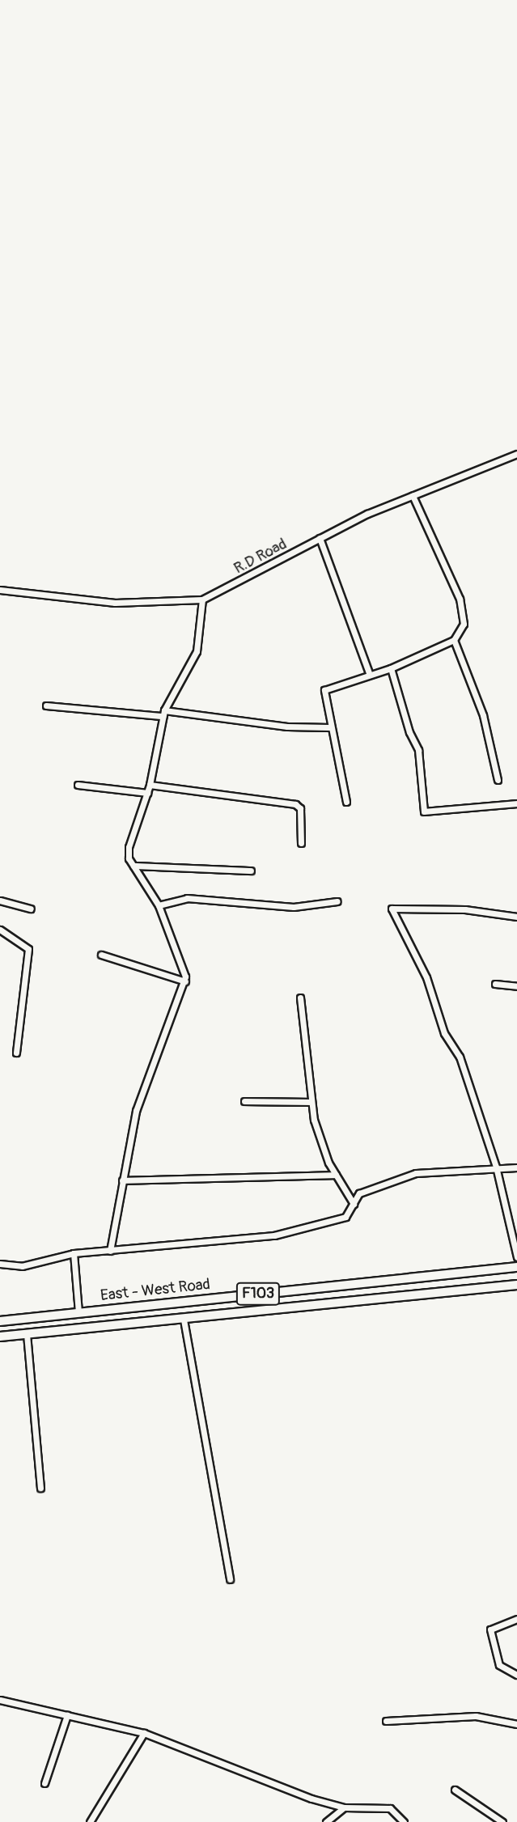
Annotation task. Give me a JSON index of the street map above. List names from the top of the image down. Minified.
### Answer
{"streets":{"main road":["East - West Road","F103"],"street":["R.D Road"]}}
